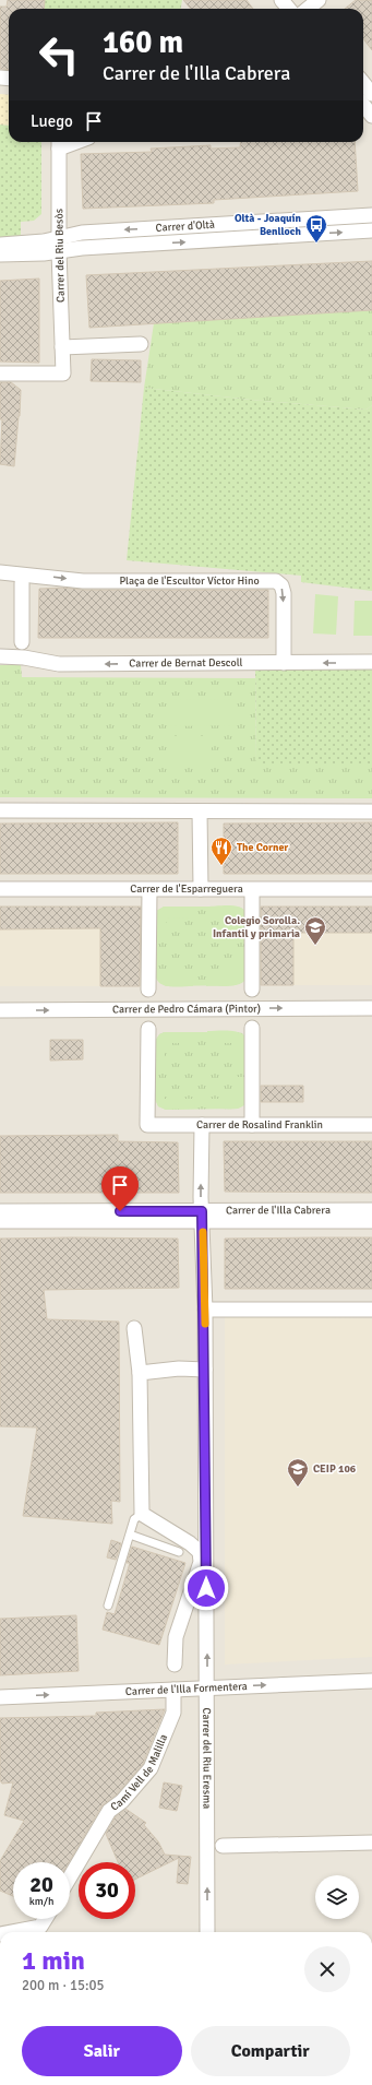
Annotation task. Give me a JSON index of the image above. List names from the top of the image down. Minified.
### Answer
{"streets":{"street":["Carrer d'Oltà","Carrer del Riu Besòs","Plaça de l'Escultor Víctor Hino","Carrer de Bernat Descoll","Carrer de l'Esparreguera","Carrer de Pedro Cámara (Pintor)","Carrer de Rosalind Franklin","Carrer de l'Illa Cabrera","Carrer de l'Illa Formentera","Carrer del Riu Eresma","Camí Vell de Malilla"]},"crossings":[["Carrer d'Oltà","Carrer del Riu Besòs"],["Plaça de l'Escultor Víctor Hino","Carrer de Bernat Descoll"],["Carrer de Rosalind Franklin","Carrer del Riu Eresma"],["Carrer de l'Illa Cabrera","Carrer del Riu Eresma"],["Carrer de l'Illa Formentera","Carrer del Riu Eresma"],["Carrer de l'Illa Formentera","Camí Vell de Malilla"]],"one_way":["Plaça de l'Escultor Víctor Hino","Carrer de Bernat Descoll","Carrer de Pedro Cámara (Pintor)","Carrer de l'Illa Formentera","Carrer del Riu Eresma"],"places":{"bus stop":["Oltà - Joaquín Benlloch"],"restaurant":["The Corner"],"school or university":["Colegio Sorolla. Infantil y primaria","CEIP 106"]},"page":{"turn":["160 m","Carrer de l'Illa Cabrera"],"then":"Luego","speed":"20 km/h","limit":"30","heading":["1 min","200 m · 15:05"],"buttons":["Salir","Compartir"]}}
